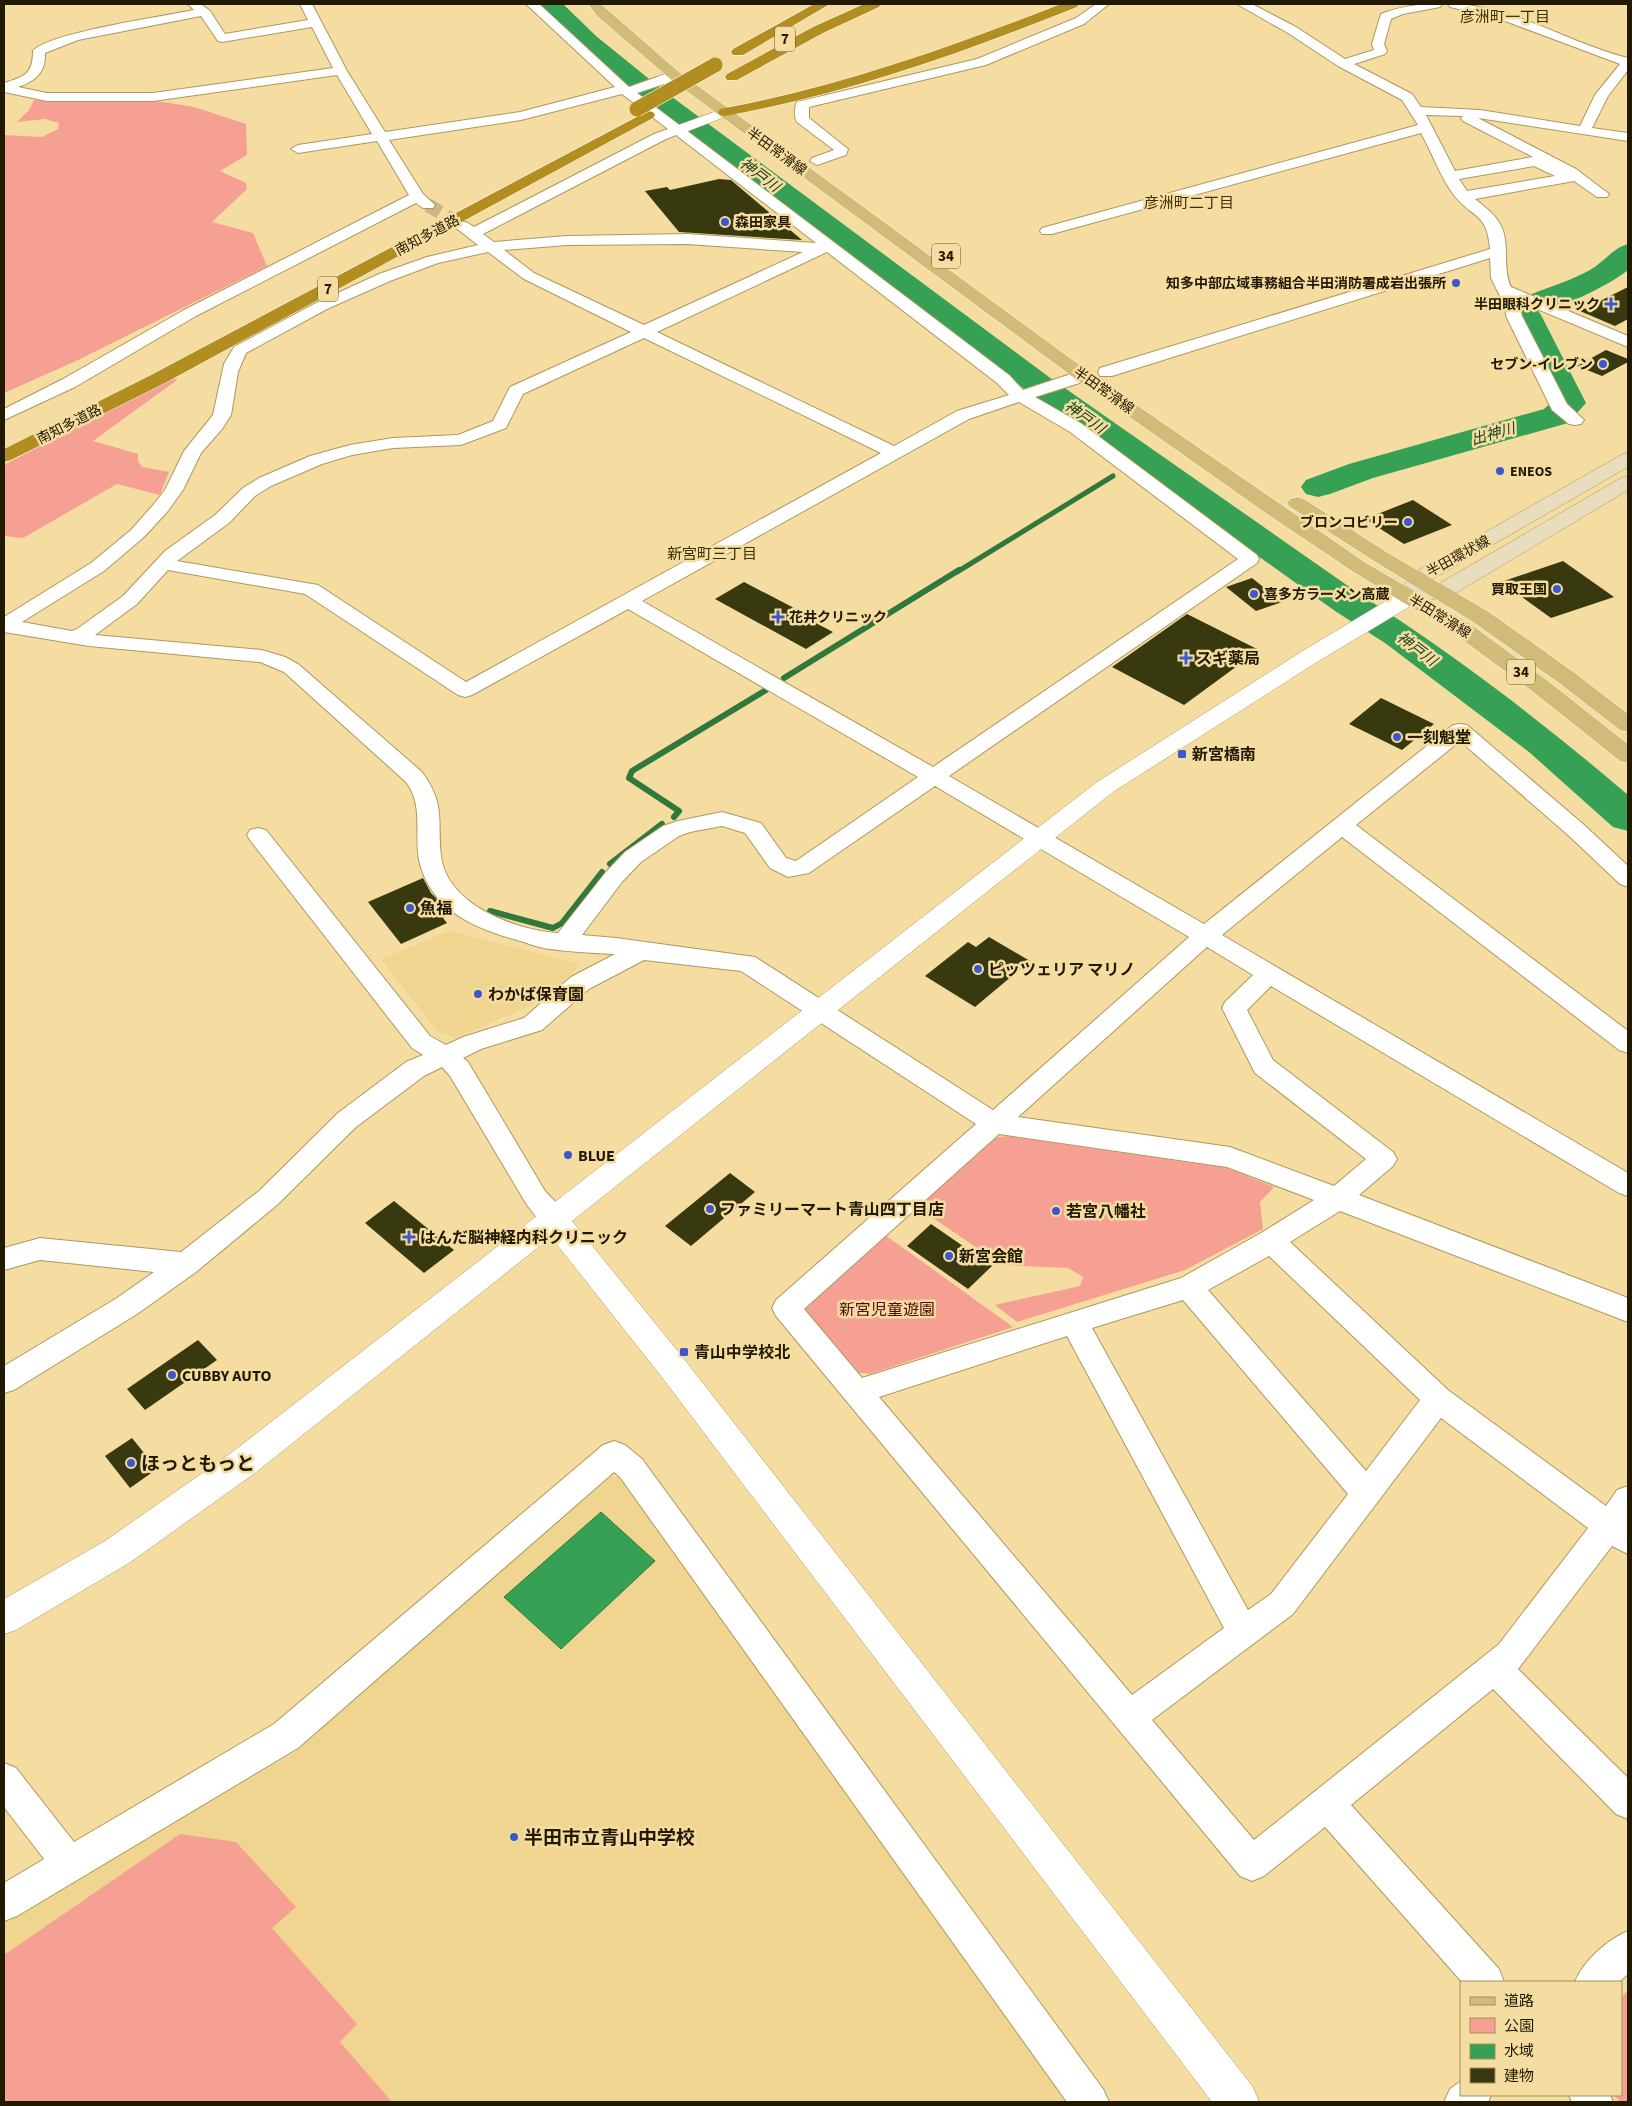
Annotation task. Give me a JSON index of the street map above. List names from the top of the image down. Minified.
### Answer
{"streets":{"highway":["7","南知多道路"],"main road":["半田常滑線","34","半田環状線"]},"crossings":[["半田常滑線","半田環状線"]],"districts":["彦洲町一丁目","彦洲町二丁目","新宮町三丁目"],"water":["神戸川","出神川"],"parks":["新宮児童遊園"],"places":{"other":["森田家具","知多中部広域事務組合半田消防署成岩出張所","セブン-イレブン","ENEOS","ブロンコビリー","買取王国","喜多方ラーメン高蔵","一刻魁堂","魚福","ピッツェリア マリノ","わかば保育園","BLUE","ファミリーマート青山四丁目店","若宮八幡社","新宮会館","CUBBY AUTO","ほっともっと","半田市立青山中学校"],"health":["半田眼科クリニック","花井クリニック","スギ薬局","はんだ脳神経内科クリニック"],"transit":["新宮橋南","青山中学校北"]},"legend":["道路","公園","水域","建物"]}
